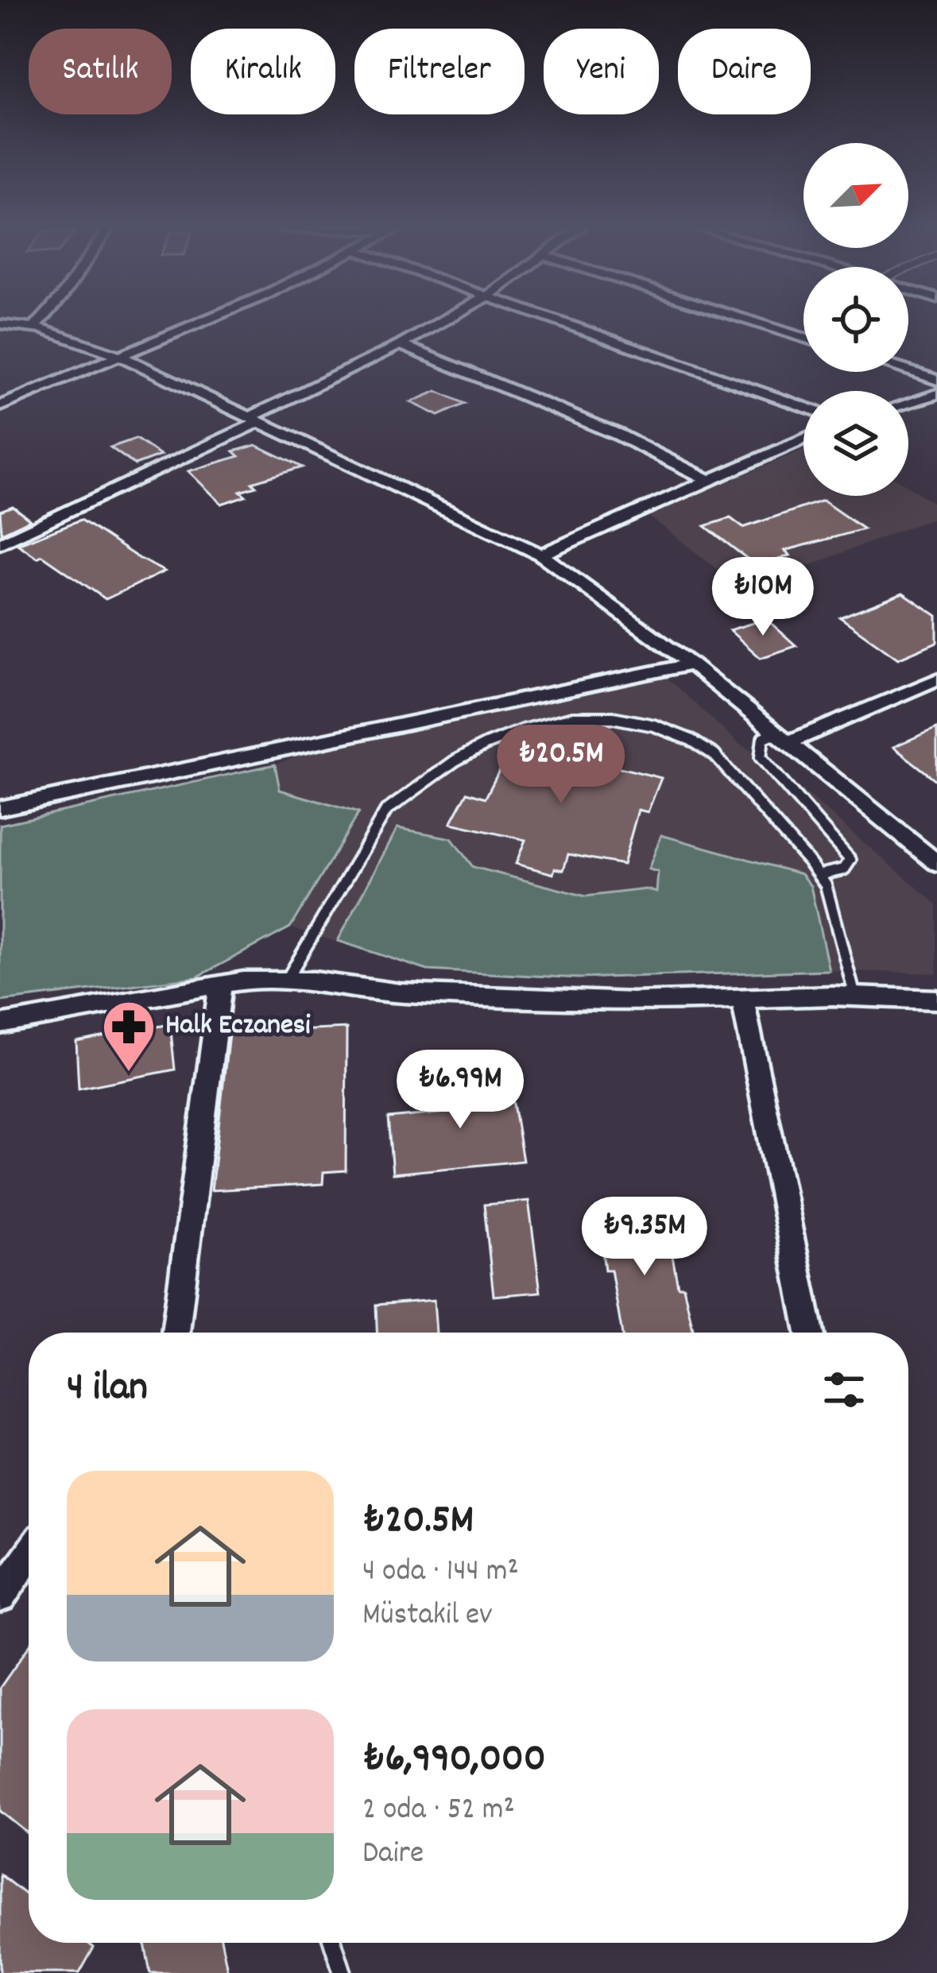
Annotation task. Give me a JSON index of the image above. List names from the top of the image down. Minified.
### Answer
{"places":{"pharmacy":["Halk Eczanesi"]},"north":"top right","page":{"chip":["Satılık","Kiralık","Filtreler","Yeni","Daire"],"price":["₺10M","₺20.5M","₺6.99M","₺9.35M"],"heading":"4 ilan","list":[{"name":"₺20.5M","note":"4 oda · 144 m² · Müstakil ev"},{"name":"₺6,990,000","note":"2 oda · 52 m² · Daire"}]}}
